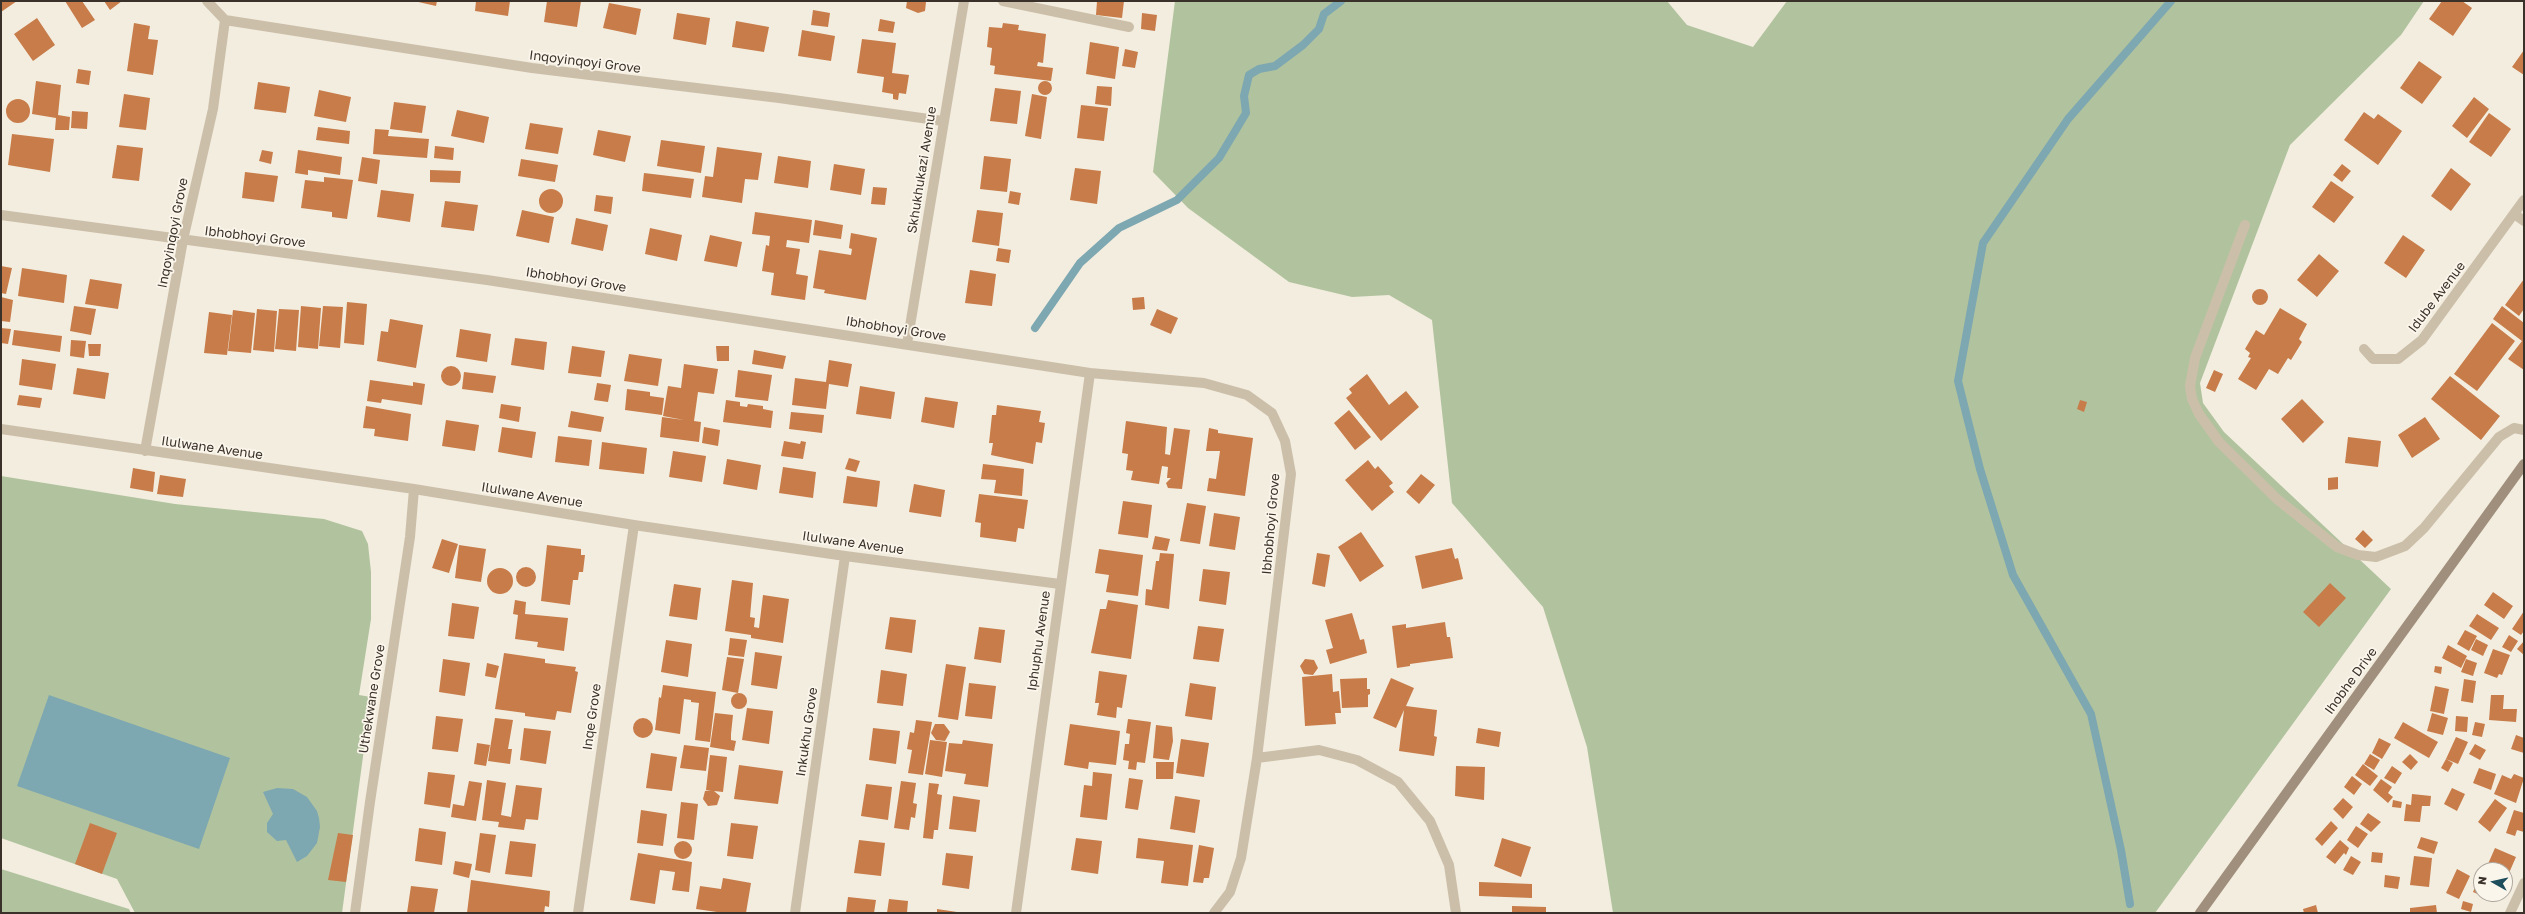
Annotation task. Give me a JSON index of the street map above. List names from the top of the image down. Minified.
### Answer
{"streets":{"street":["Inqoyinqoyi Grove","Skhukhukazi Avenue","Ibhobhoyi Grove","Idube Avenue","Ilulwane Avenue","Iphuphu Avenue","Ihobhe Drive","Uthekwane Grove","Inqe Grove","Inkukhu Grove"]},"crossings":[["Inqoyinqoyi Grove","Skhukhukazi Avenue"],["Inqoyinqoyi Grove","Ibhobhoyi Grove"],["Inqoyinqoyi Grove","Ilulwane Avenue"],["Skhukhukazi Avenue","Ibhobhoyi Grove"],["Ibhobhoyi Grove","Iphuphu Avenue"],["Ilulwane Avenue","Iphuphu Avenue"],["Ilulwane Avenue","Uthekwane Grove"],["Ilulwane Avenue","Inqe Grove"],["Ilulwane Avenue","Inkukhu Grove"]],"north":"left"}
